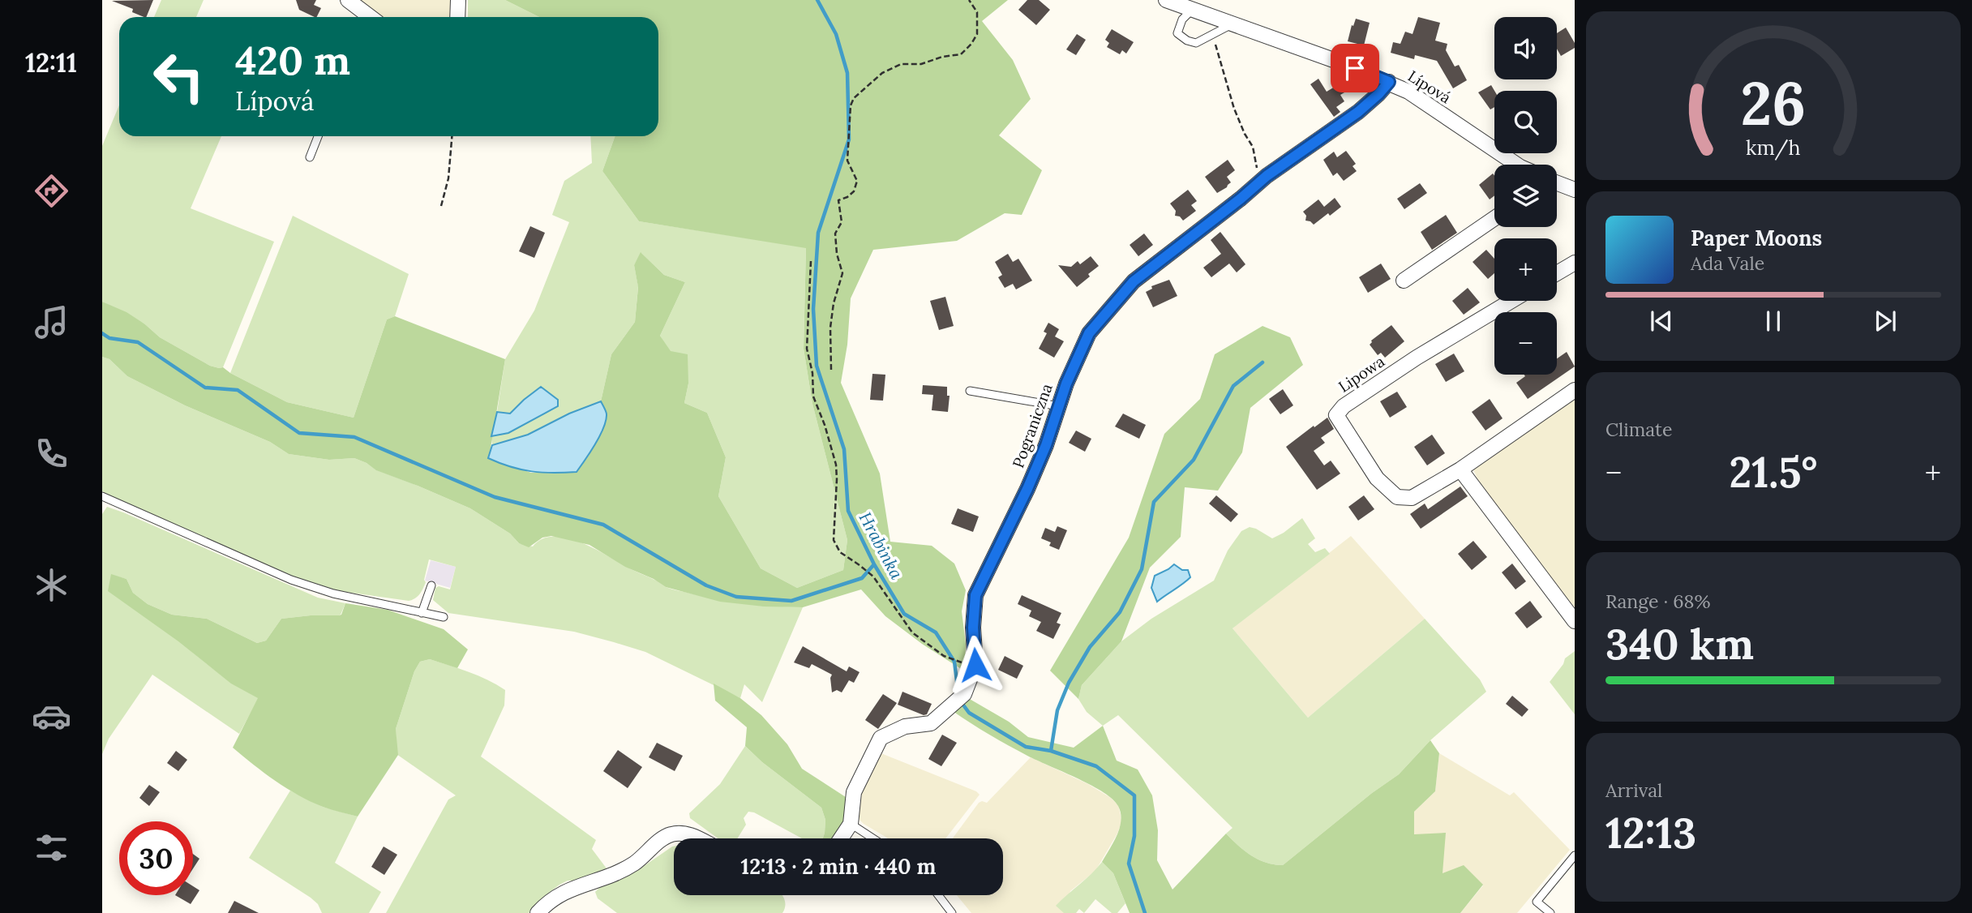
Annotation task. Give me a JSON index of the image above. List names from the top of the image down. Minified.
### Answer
{"streets":{"street":["Lípová","Lipowa","Pograniczna"]},"crossings":[["Lípová","Pograniczna"]],"water":["Hrabinka"],"page":{"tabs":"12:11","map_buttons":["+","−"],"turn":["420 m","Lípová"],"song":["Paper Moons","Ada Vale"],"tile":["Climate",["Range · 68%","340 km"],["Arrival","12:13"]],"heat":["−","21.5°","+"],"limit":"30","trip":"12:13 · 2 min · 440 m","gauge":["26","km/h"]}}
